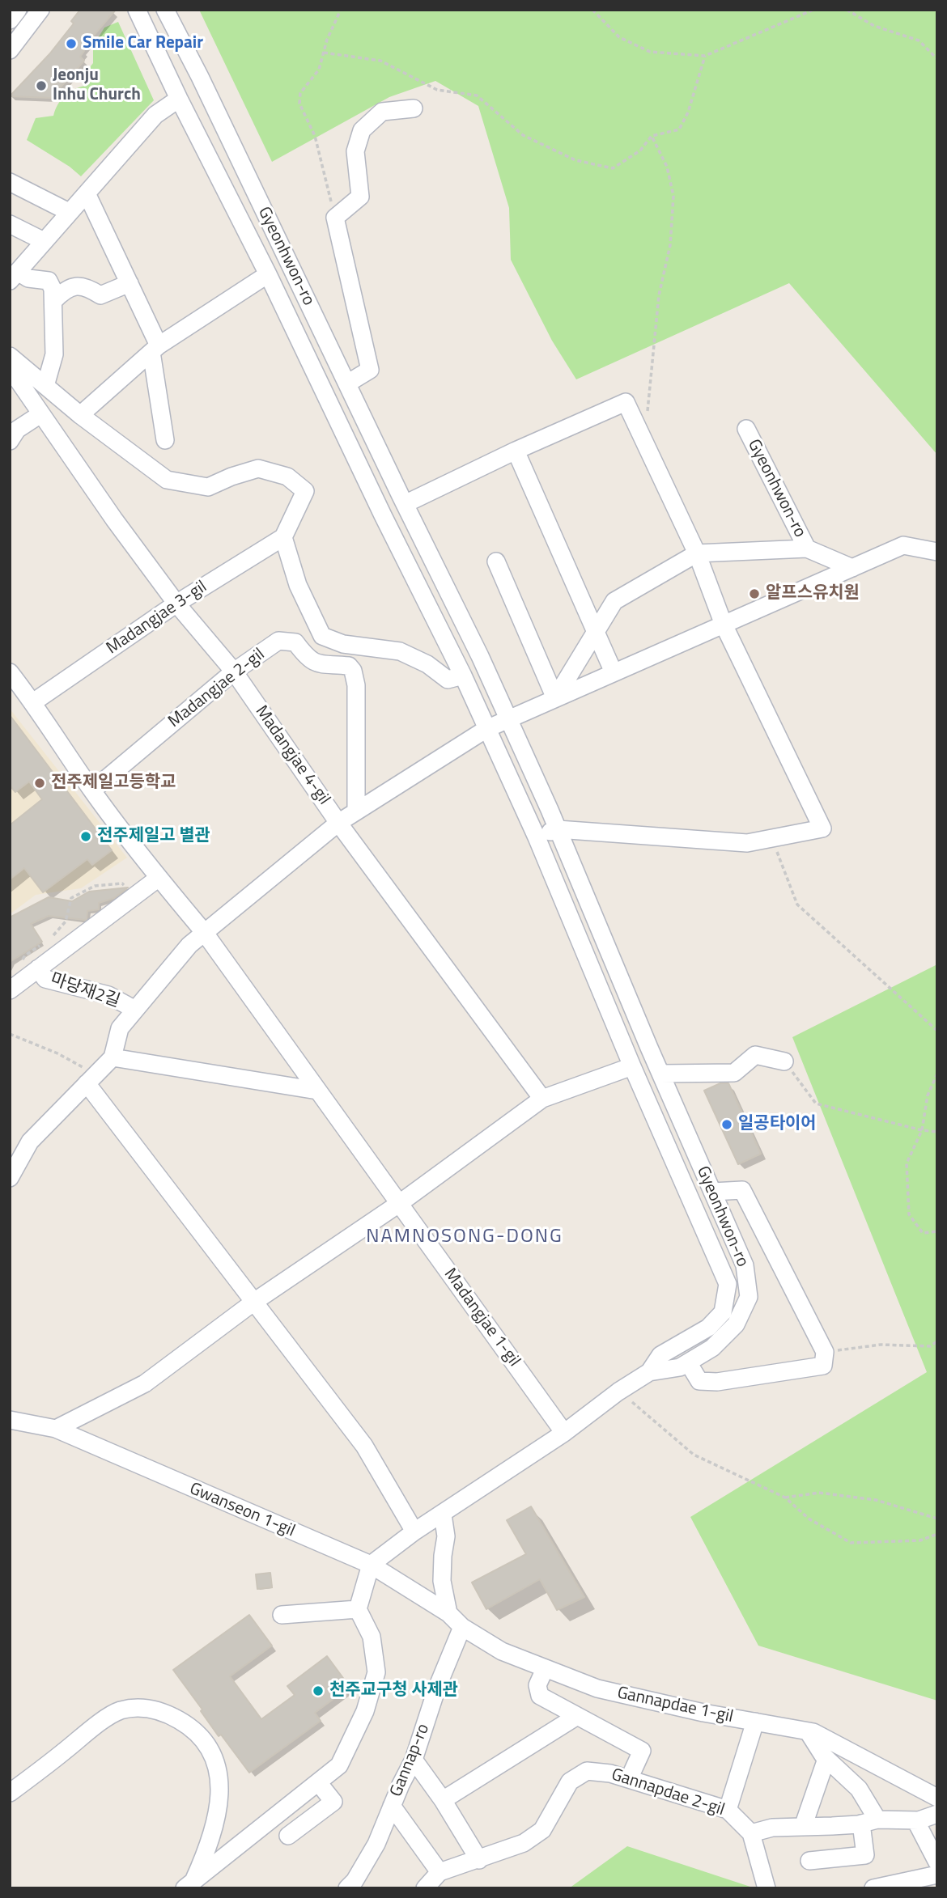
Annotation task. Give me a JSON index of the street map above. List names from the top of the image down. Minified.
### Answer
{"streets":{"street":["Gyeonhwon-ro","Madangjae 3-gil","Madangjae 2-gil","Madangjae 4-gil","마당재2길","Madangjae 1-gil","Gwanseon 1-gil","Gannapdae 1-gil","Gannap-ro","Gannapdae 2-gil"]},"crossings":[["Madangjae 3-gil","Madangjae 4-gil"],["Madangjae 2-gil","Madangjae 4-gil"],["Gwanseon 1-gil","Gannapdae 1-gil"],["Gwanseon 1-gil","Gannap-ro"],["Gannapdae 1-gil","Gannap-ro"]],"districts":["NAMNOSONG-DONG"],"places":["Smile Car Repair","Jeonju Inhu Church","알프스유치원","전주제일고등학교","전주제일고 별관","일공타이어","천주교구청 사제관"]}
